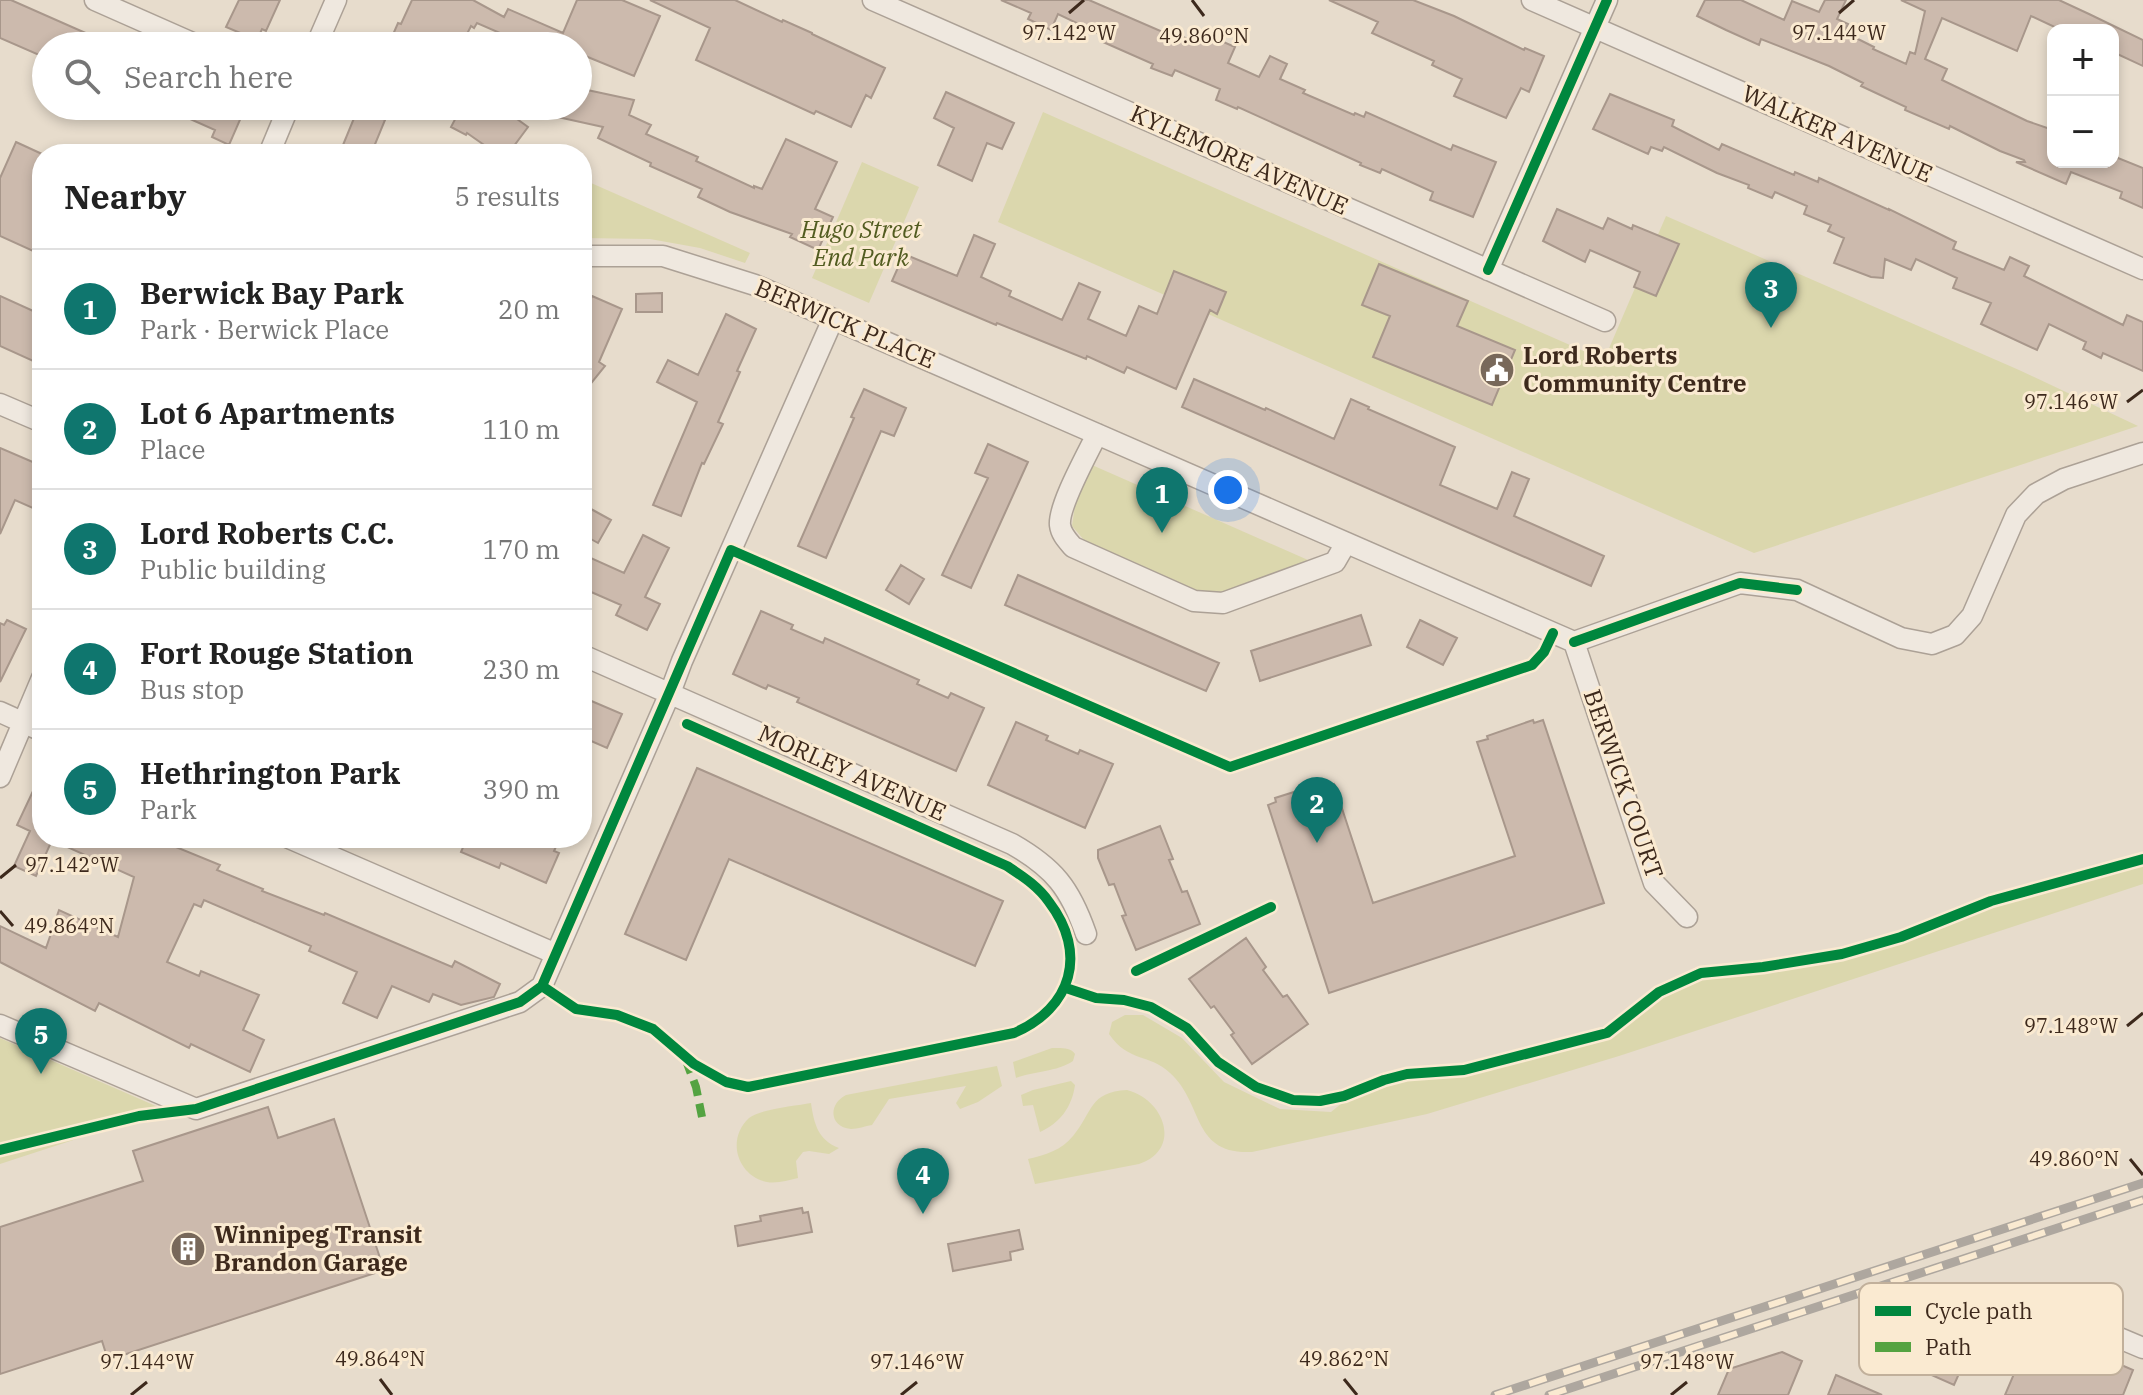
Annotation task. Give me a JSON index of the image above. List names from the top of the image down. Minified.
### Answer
{"streets":{"street":["WALKER AVENUE","KYLEMORE AVENUE","BERWICK PLACE","MORLEY AVENUE","BERWICK COURT"]},"crossings":[["BERWICK PLACE","BERWICK COURT"]],"parks":["Hugo Street End Park"],"places":{"public building":["Lord Roberts Community Centre"],"building":["Winnipeg Transit Brandon Garage"]},"legend":["Cycle path","Path"],"page":{"map_buttons":["+","−"],"search":"Search here","heading":["Nearby","5 results"],"list":[{"mark":"1","name":"Berwick Bay Park","note":"Park · Berwick Place","value":"20 m"},{"mark":"2","name":"Lot 6 Apartments","note":"Place","value":"110 m"},{"mark":"3","name":"Lord Roberts C.C.","note":"Public building","value":"170 m"},{"mark":"4","name":"Fort Rouge Station","note":"Bus stop","value":"230 m"},{"mark":"5","name":"Hethrington Park","note":"Park","value":"390 m"}],"pins":["3","1","2","5","4"]},"coordinates":["97.142°W","97.144°W","49.860°N","97.146°W","49.864°N","97.148°W","49.862°N"]}
